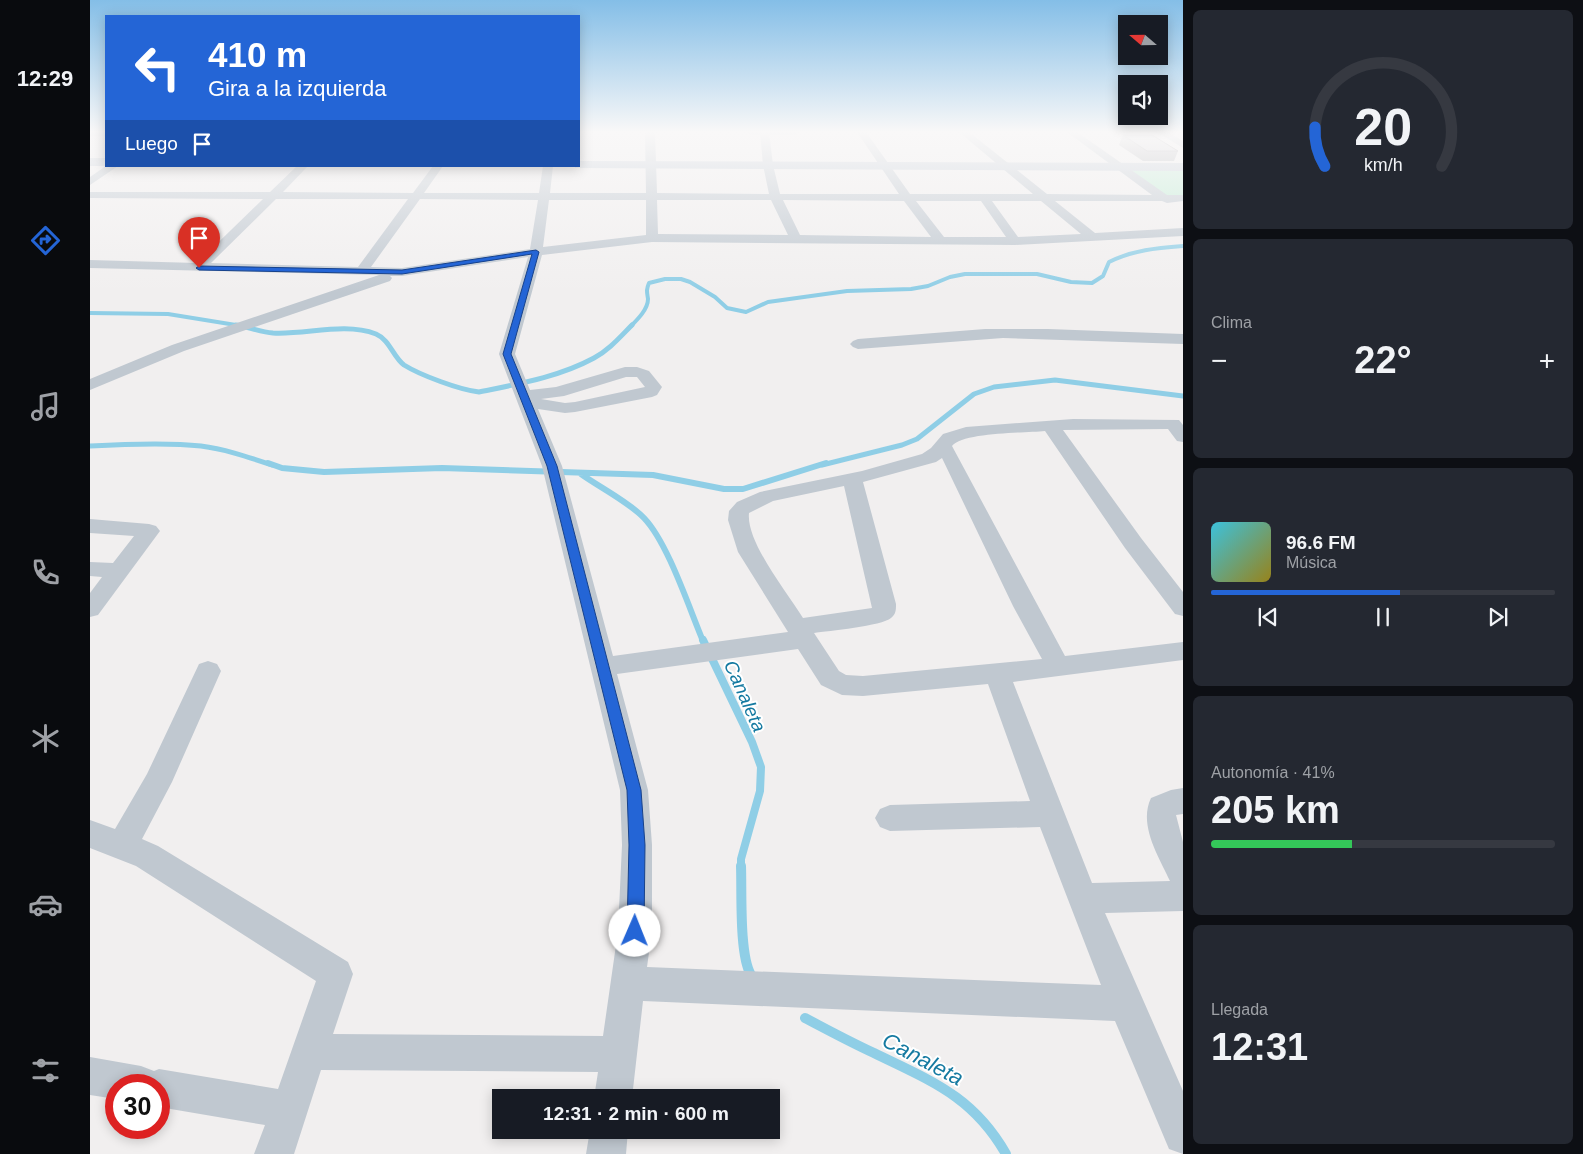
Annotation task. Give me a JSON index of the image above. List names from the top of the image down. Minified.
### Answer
{"water":["Canaleta"],"north":"left","page":{"tabs":"12:29","turn":["410 m","Gira a la izquierda"],"then":"Luego","tile":["Clima",["Autonomía · 41%","205 km"],["Llegada","12:31"]],"heat":["−","22°","+"],"song":["96.6 FM","Música"],"limit":"30","trip":"12:31 · 2 min · 600 m","gauge":["20","km/h"]}}
